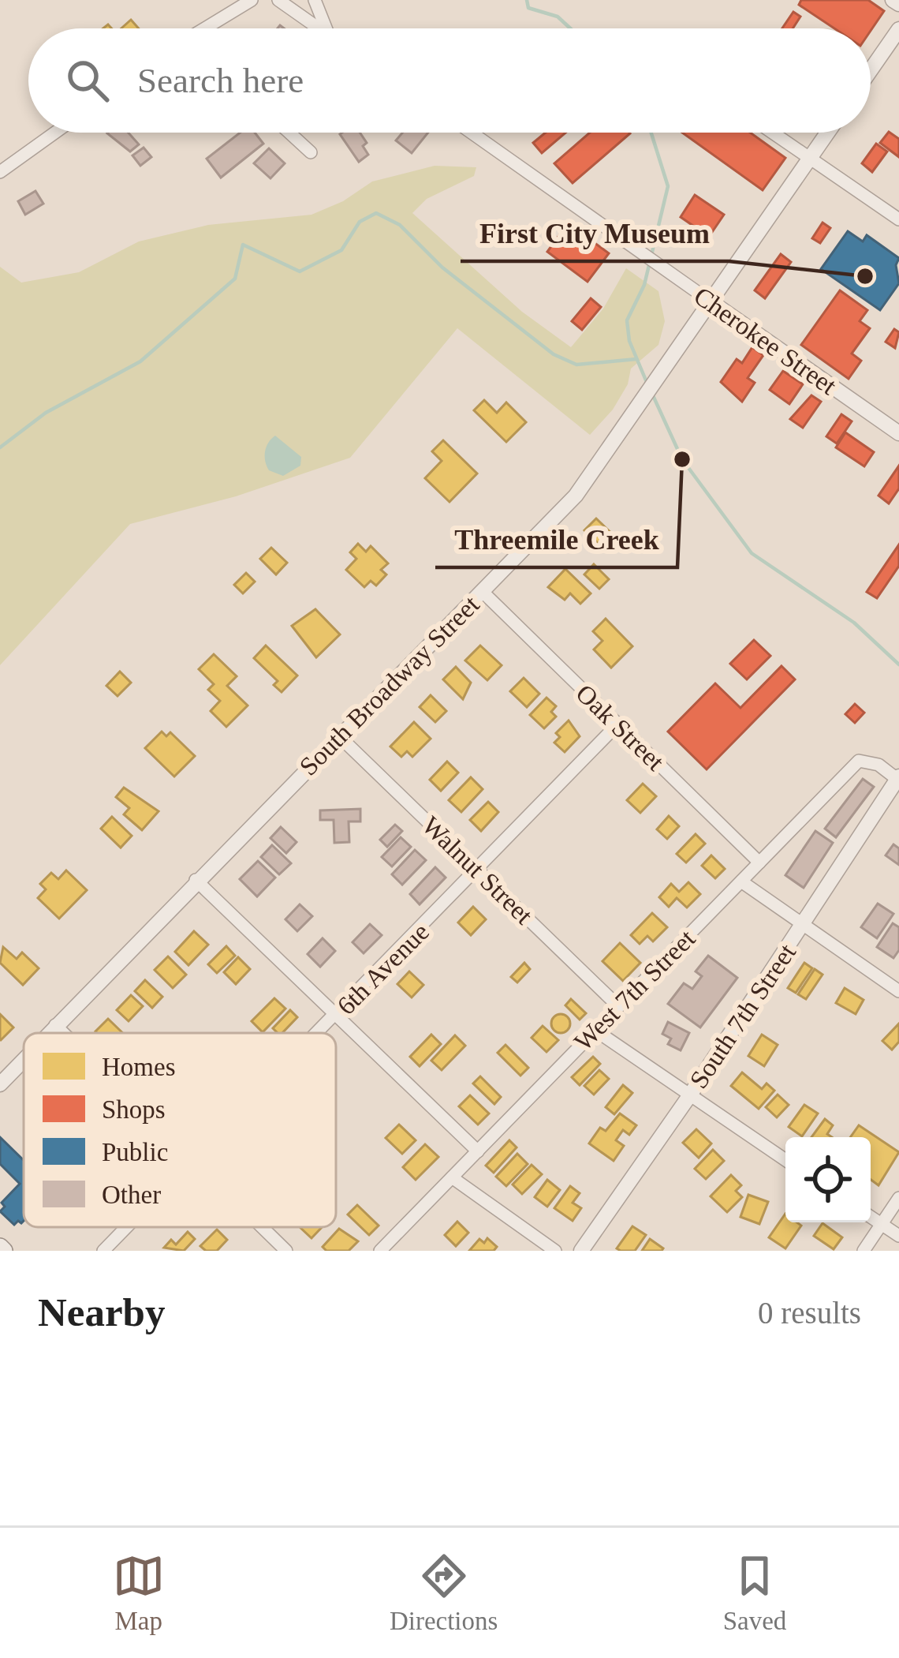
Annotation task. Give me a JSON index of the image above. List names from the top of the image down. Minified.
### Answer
{"streets":{"street":["Cherokee Street","South Broadway Street","Oak Street","Walnut Street","6th Avenue","West 7th Street","South 7th Street"]},"crossings":[["Cherokee Street","South Broadway Street"],["South Broadway Street","Oak Street"],["South Broadway Street","Walnut Street"],["Oak Street","6th Avenue"],["Oak Street","West 7th Street"],["Walnut Street","6th Avenue"],["Walnut Street","West 7th Street"],["West 7th Street","South 7th Street"]],"places":["First City Museum","Threemile Creek"],"legend":["Homes","Shops","Public","Other"],"page":{"search":"Search here","heading":["Nearby","0 results"],"nav":["Map","Directions","Saved"]}}
